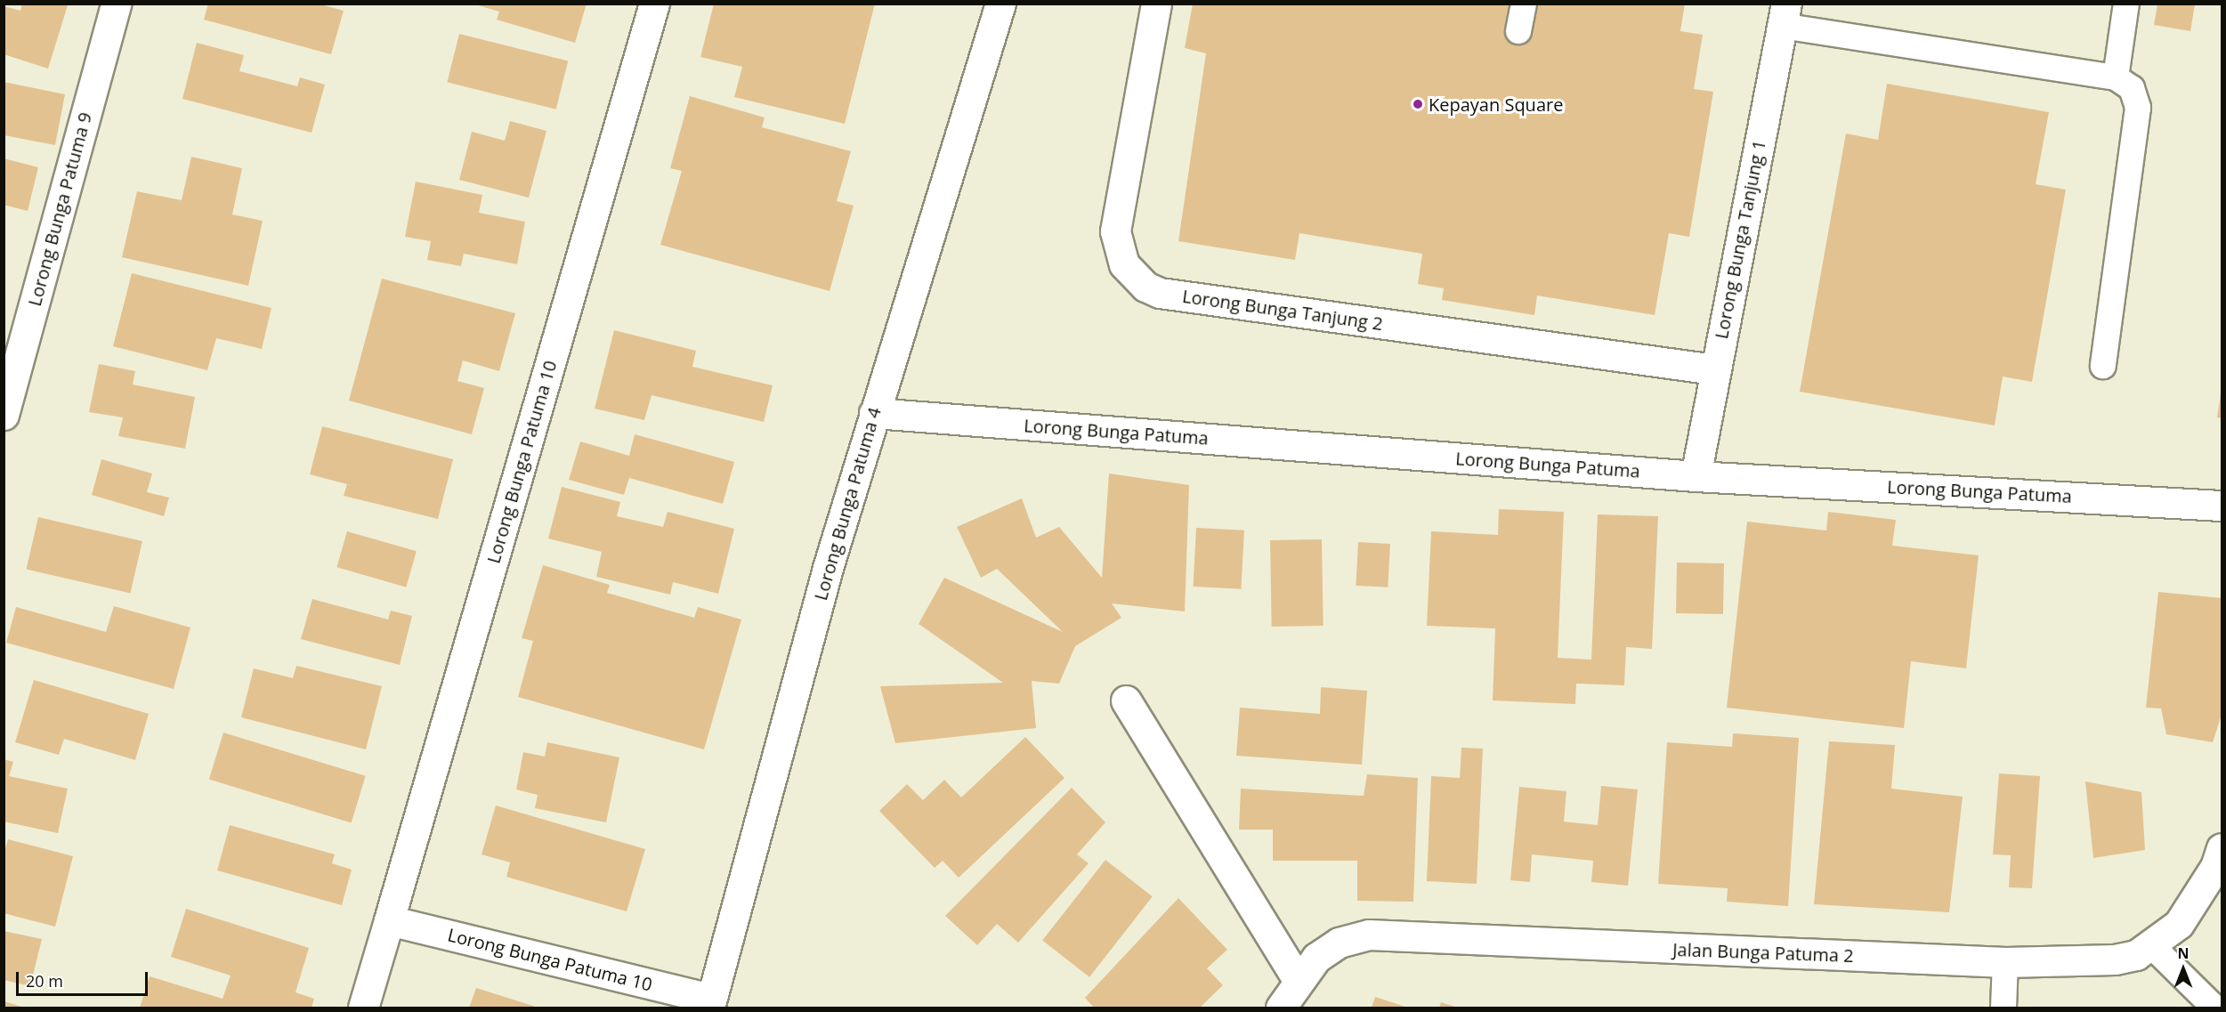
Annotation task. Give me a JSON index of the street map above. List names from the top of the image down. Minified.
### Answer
{"streets":{"street":["Lorong Bunga Patuma 9","Lorong Bunga Tanjung 1","Lorong Bunga Tanjung 2","Lorong Bunga Patuma","Lorong Bunga Patuma 10","Lorong Bunga Patuma 4","Jalan Bunga Patuma 2"]},"crossings":[["Lorong Bunga Tanjung 1","Lorong Bunga Tanjung 2"],["Lorong Bunga Tanjung 1","Lorong Bunga Patuma"],["Lorong Bunga Patuma","Lorong Bunga Patuma 4"],["Lorong Bunga Patuma 10","Lorong Bunga Patuma 4"]],"places":["Kepayan Square"],"scale_bar":"20 m","north":"top"}
